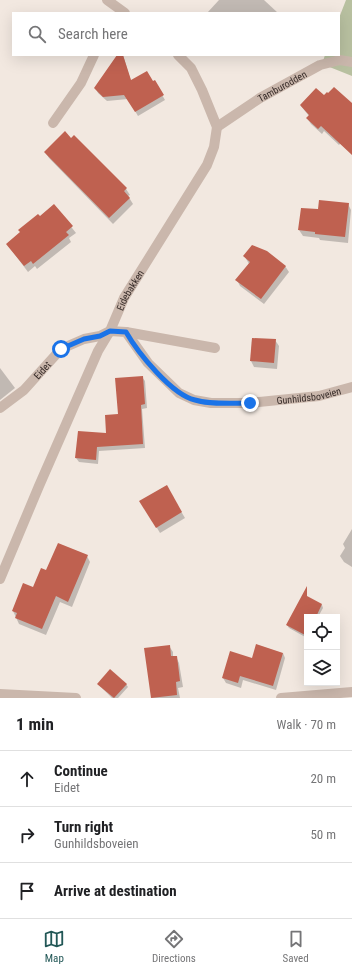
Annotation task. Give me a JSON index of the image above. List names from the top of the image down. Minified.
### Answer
{"streets":{"street":["Tamburodden","Eidebakken","Eidet","Gunhildsboveien"]},"crossings":[["Tamburodden","Eidebakken"],["Eidebakken","Eidet"]],"page":{"search":"Search here","heading":["1 min","Walk · 70 m"],"list":[["Continue","Eidet","20 m"],["Turn right","Gunhildsboveien","50 m"],"Arrive at destination"],"nav":["Map","Directions","Saved"]}}
